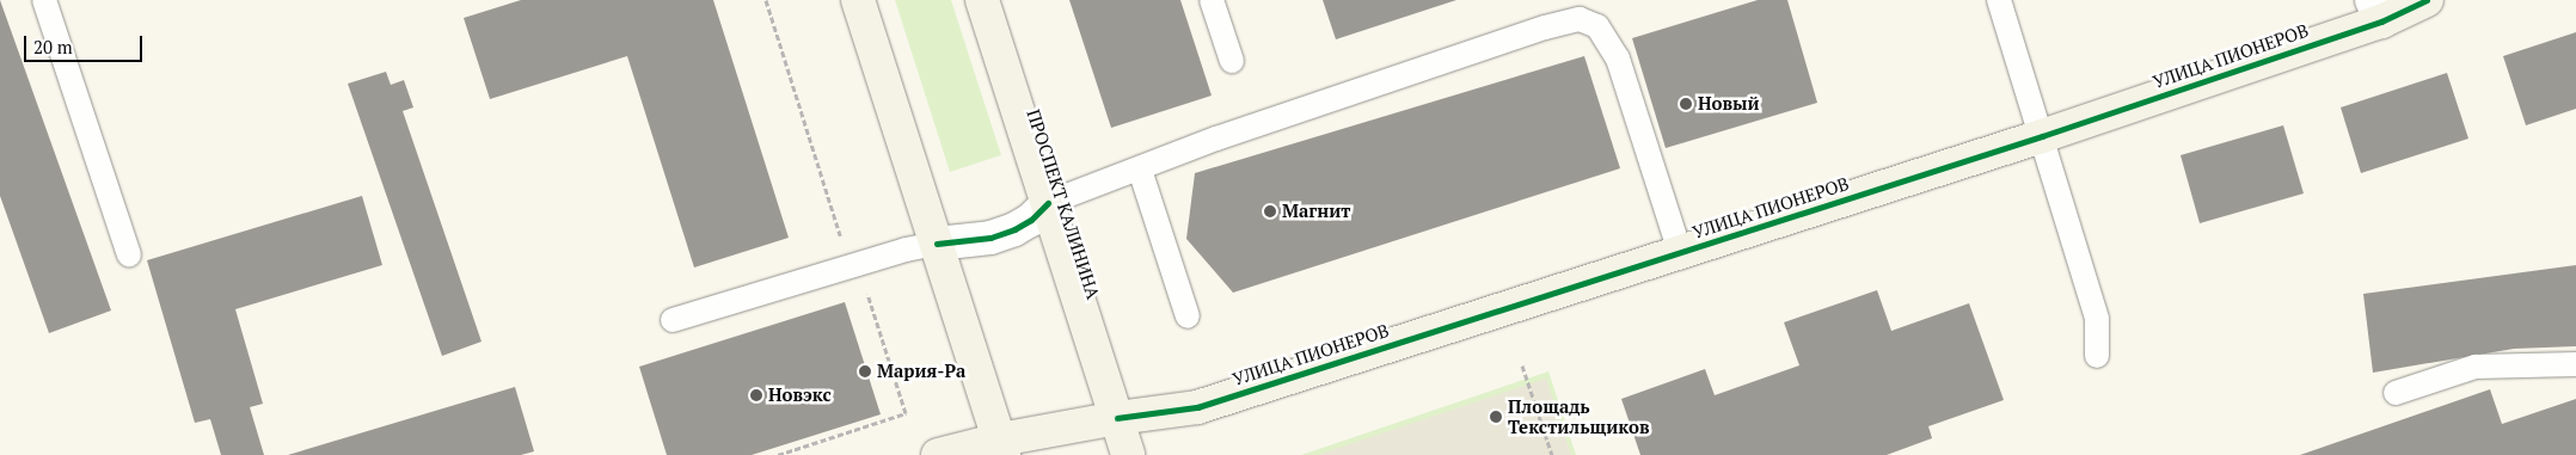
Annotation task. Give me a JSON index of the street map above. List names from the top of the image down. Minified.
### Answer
{"streets":{"street":["УЛИЦА ПИОНЕРОВ","ПРОСПЕКТ КАЛИНИНА"]},"crossings":[["УЛИЦА ПИОНЕРОВ","ПРОСПЕКТ КАЛИНИНА"]],"places":["Новый","Магнит","Мария-Ра","Новэкс","Площадь Текстильщиков"],"scale_bar":"20 m"}
